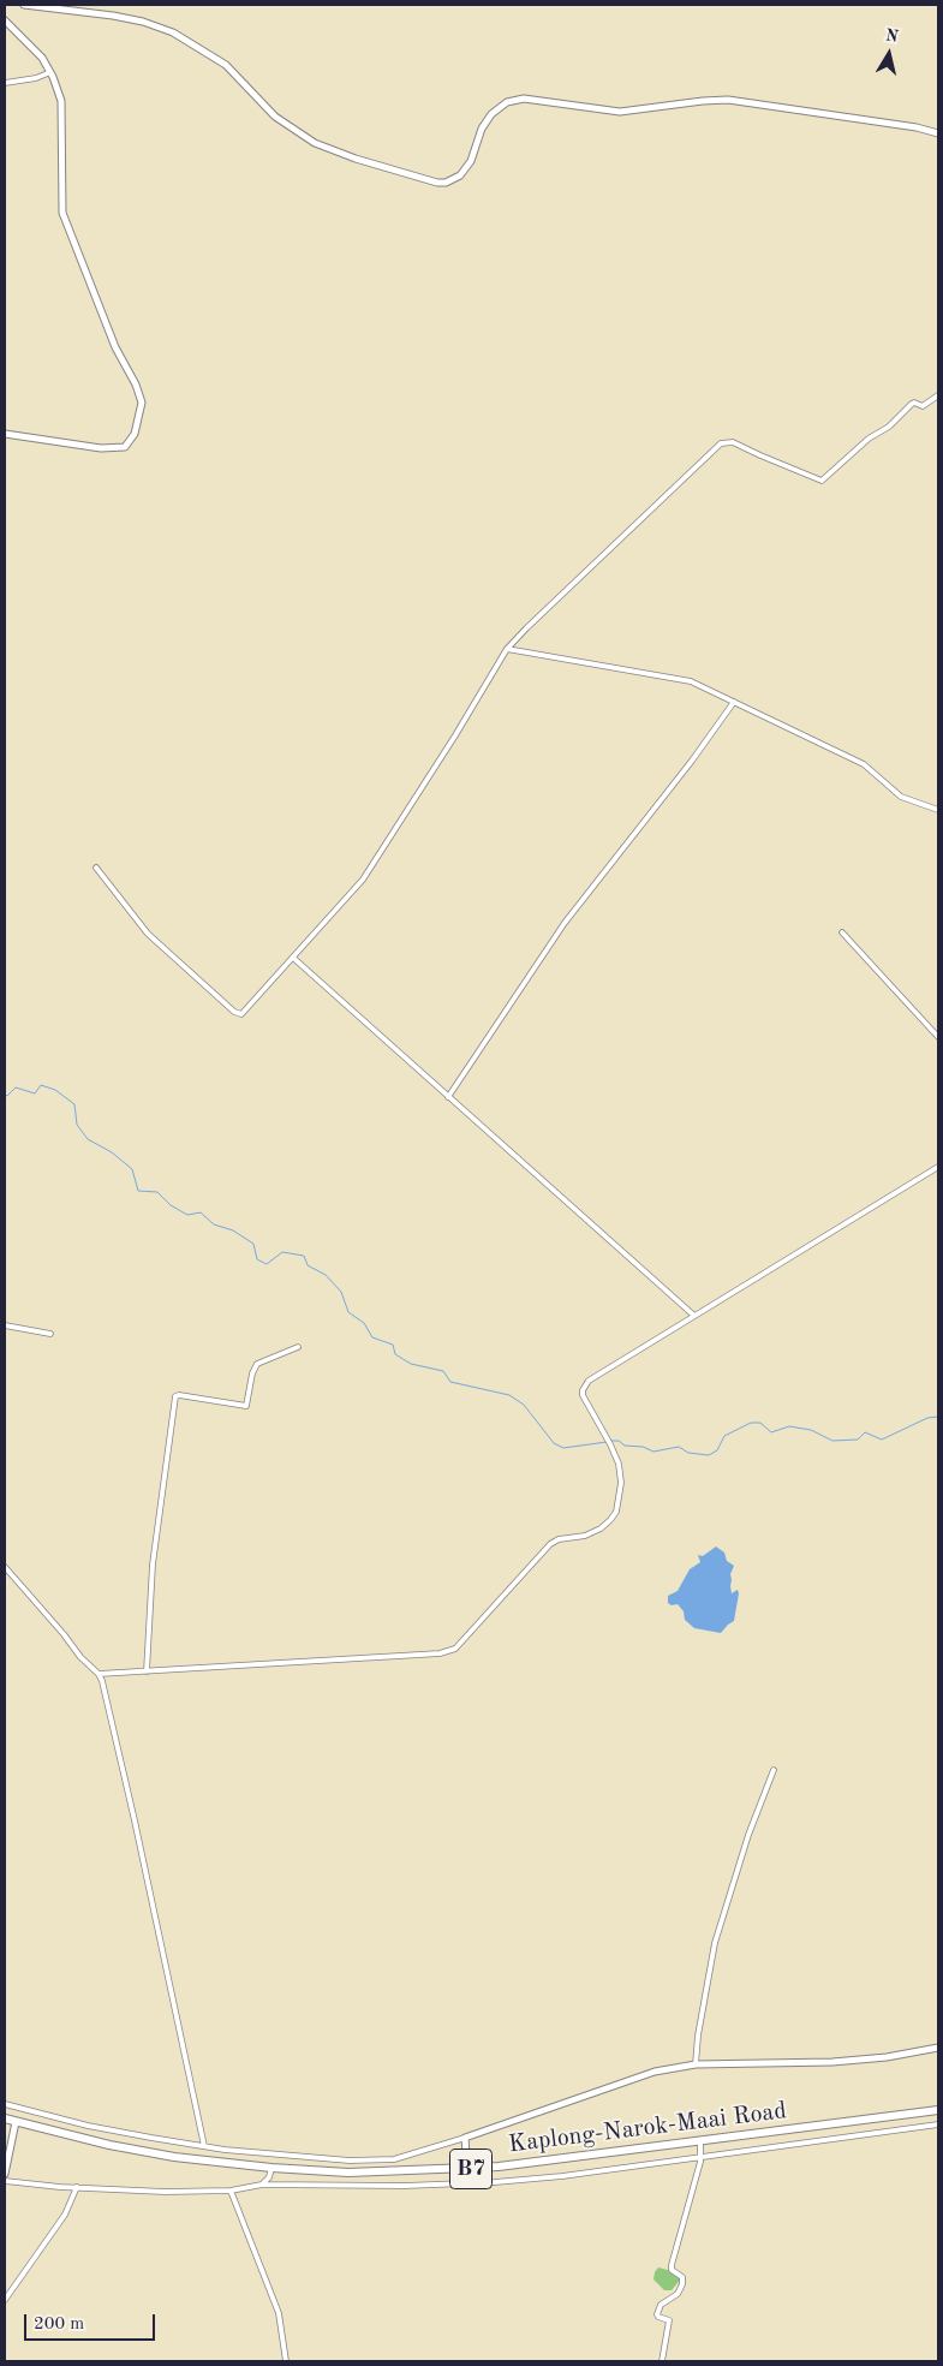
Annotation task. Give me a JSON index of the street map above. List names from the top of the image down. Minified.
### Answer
{"streets":{"highway":["Kaplong-Narok-Maai Road","B7"]},"scale_bar":"200 m","north":"top"}
